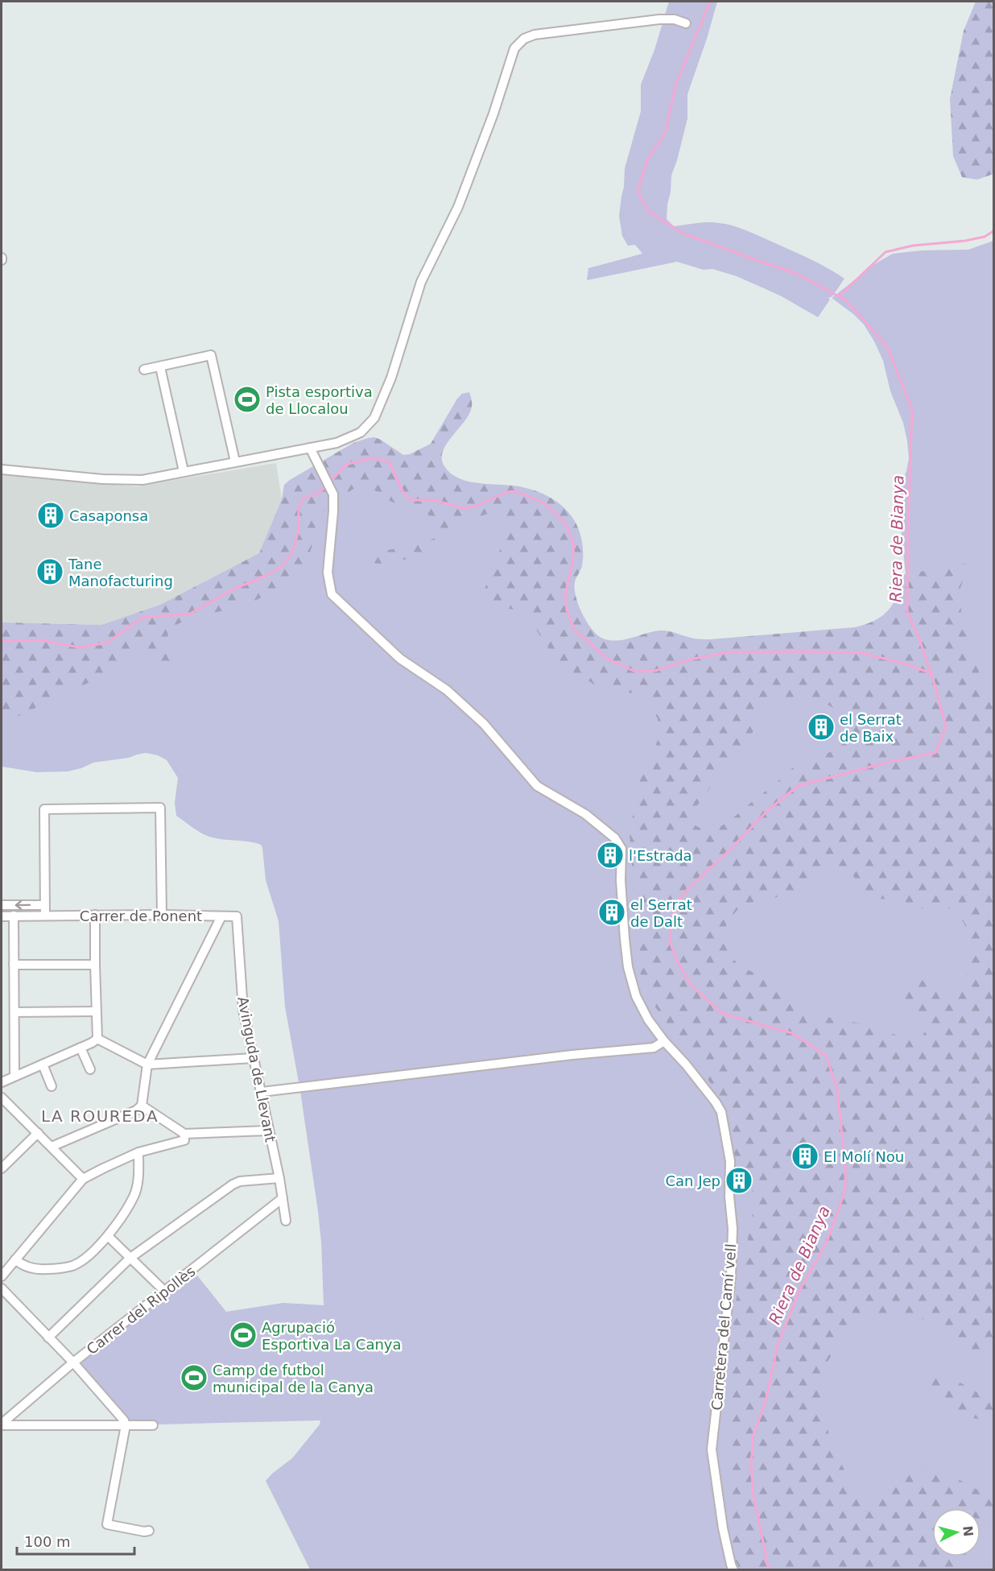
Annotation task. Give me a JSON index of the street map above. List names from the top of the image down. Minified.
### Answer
{"streets":{"street":["Carrer de Ponent","Avinguda de Llevant","Carrer del Ripollès","Carretera del Camí vell"]},"crossings":[["Carrer de Ponent","Avinguda de Llevant"],["Avinguda de Llevant","Carrer del Ripollès"]],"districts":["LA ROUREDA"],"water":["Riera de Bianya"],"places":{"sports":["Pista esportiva de Llocalou","Agrupació Esportiva La Canya","Camp de futbol municipal de la Canya"],"building":["Casaponsa","Tane Manofacturing","el Serrat de Baix","l'Estrada","el Serrat de Dalt","El Molí Nou","Can Jep"]},"scale_bar":"100 m","north":"right"}
